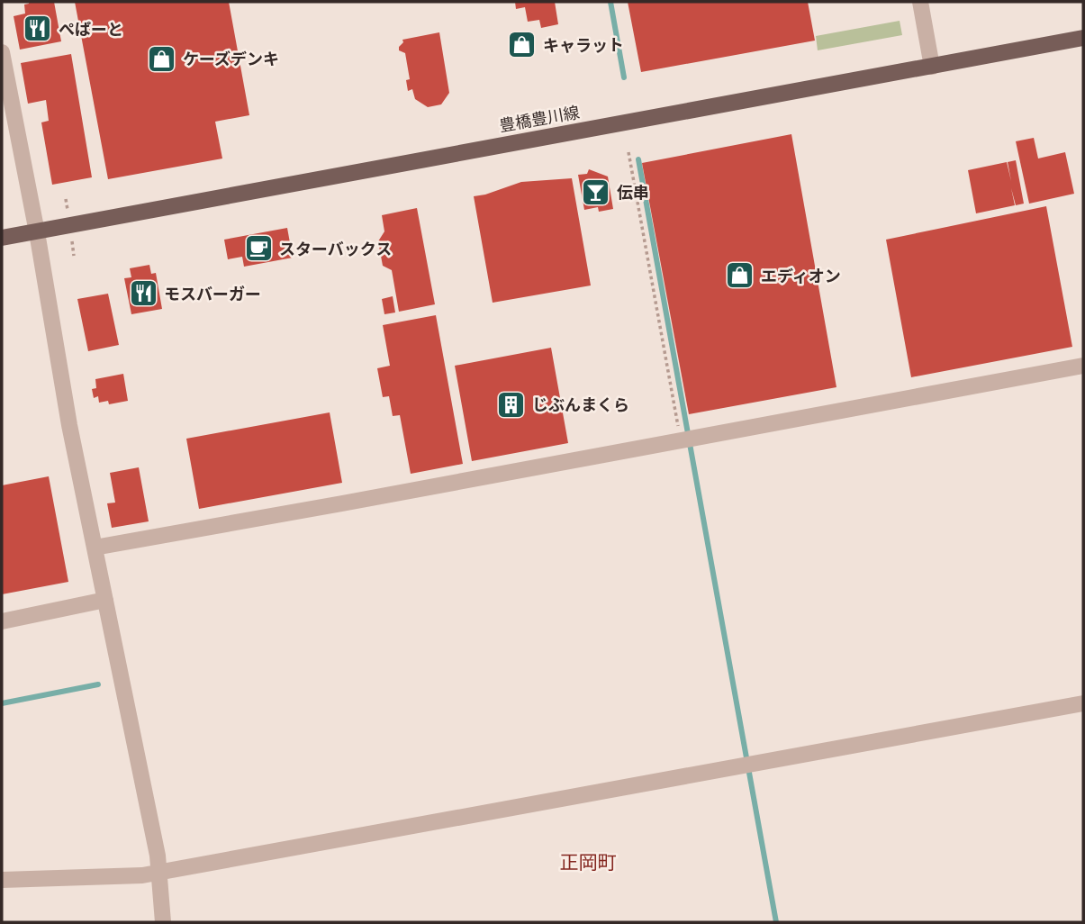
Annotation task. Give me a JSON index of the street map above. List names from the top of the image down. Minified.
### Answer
{"streets":{"main road":["豊橋豊川線"]},"districts":["正岡町"],"places":{"restaurant":["ぺぱーと","モスバーガー"],"shop":["キャラット","ケーズデンキ","エディオン"],"bar":["伝串"],"cafe":["スターバックス"],"building":["じぶんまくら"]}}
